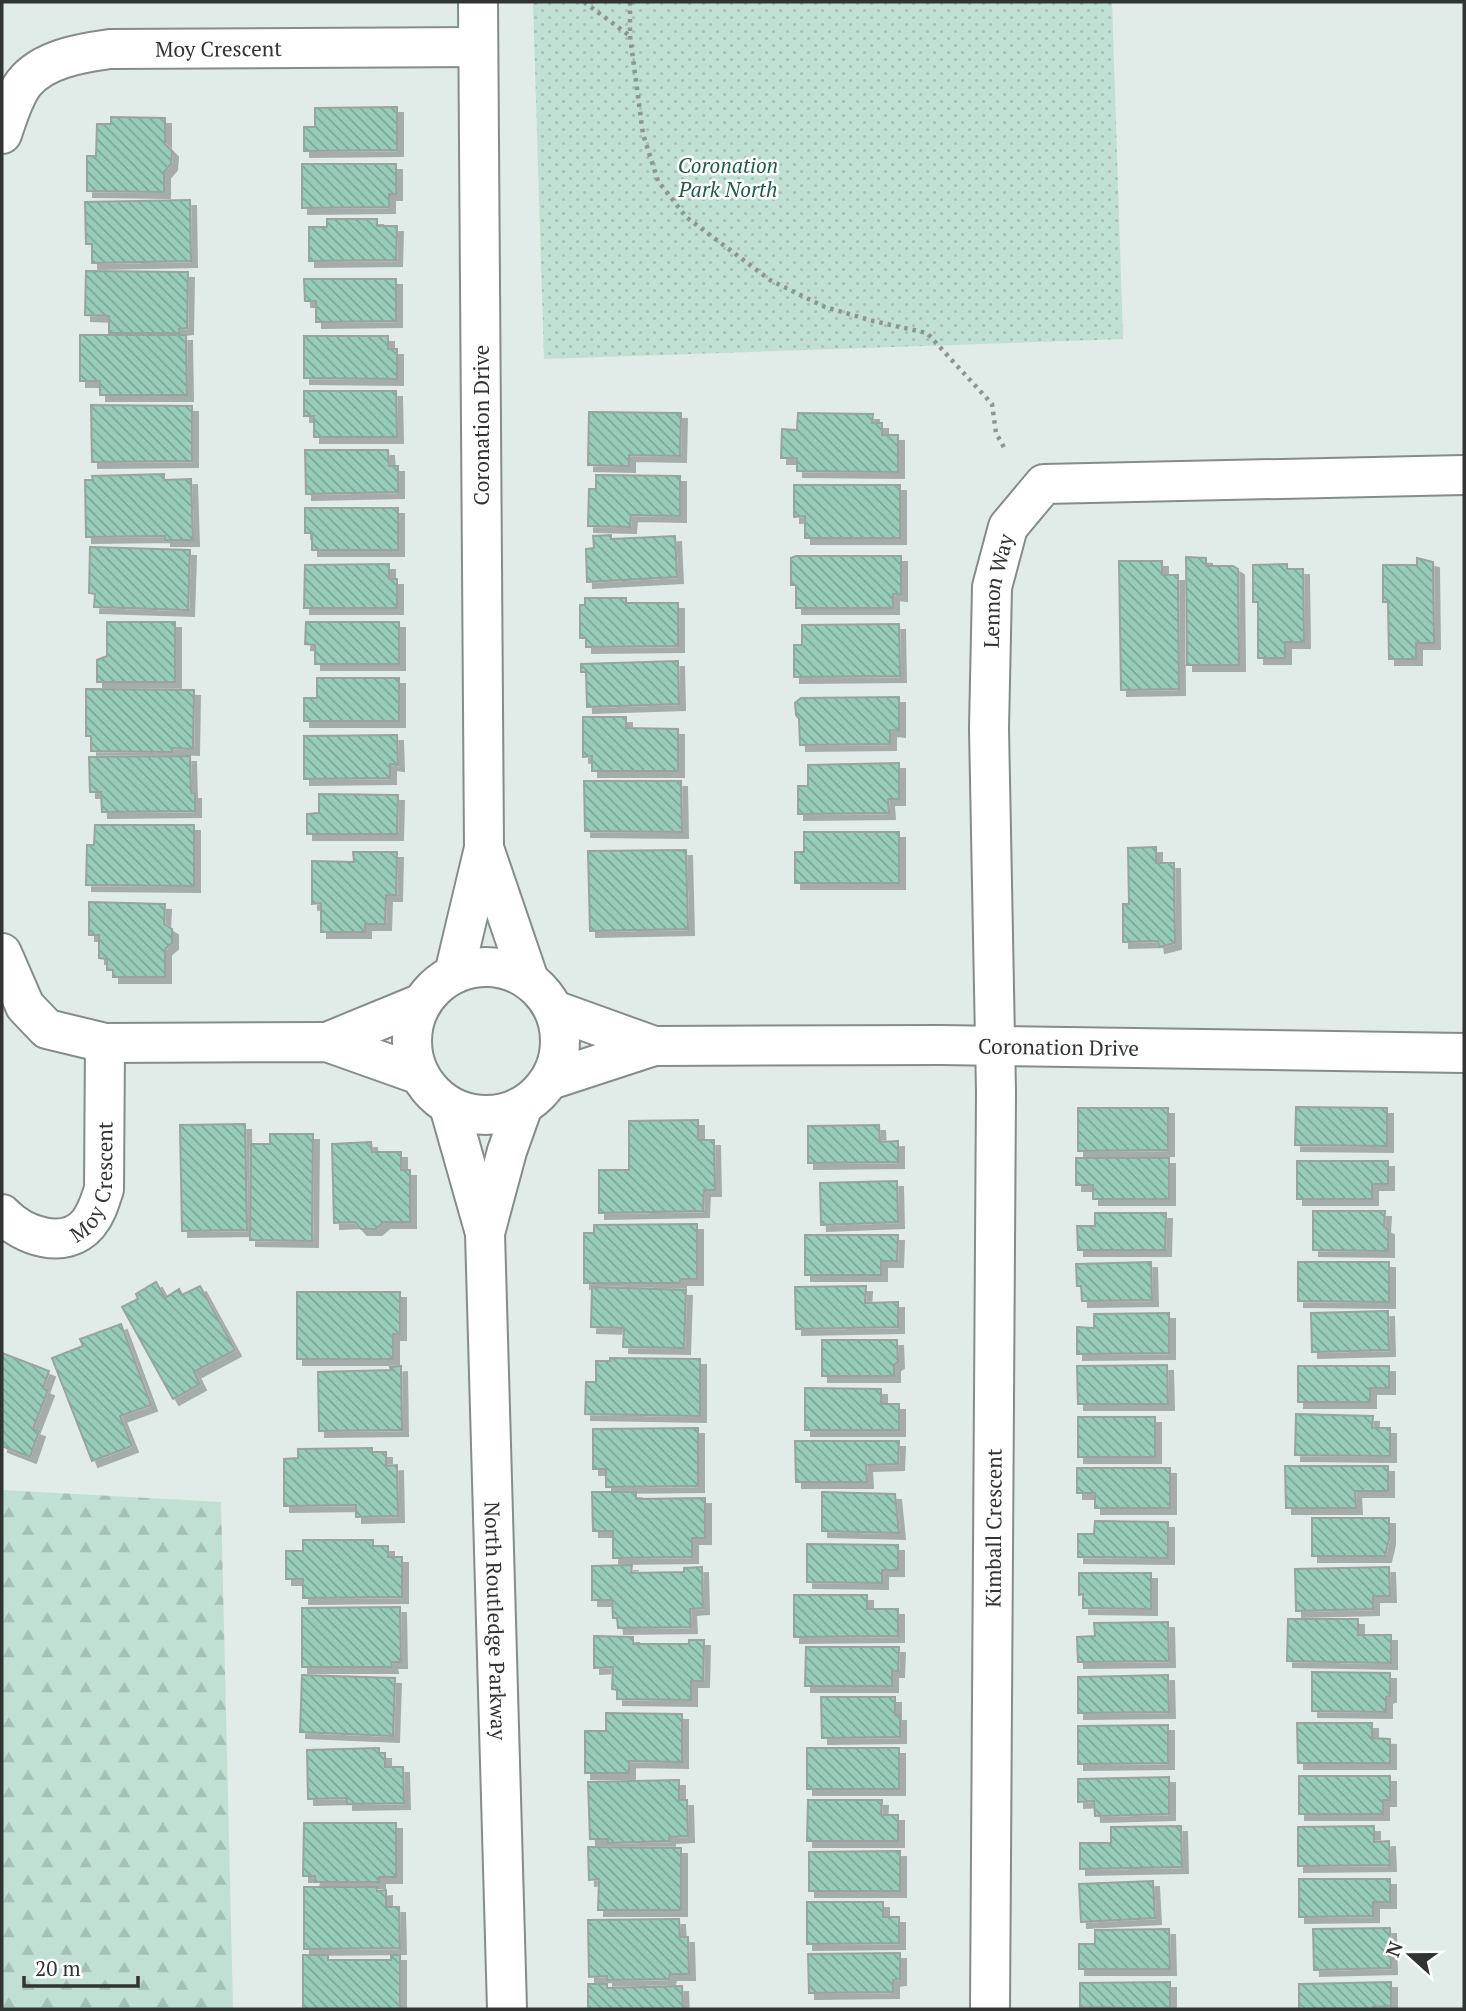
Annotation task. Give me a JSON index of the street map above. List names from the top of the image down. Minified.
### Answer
{"streets":{"street":["Moy Crescent","Coronation Drive","Lennon Way","Kimball Crescent","North Routledge Parkway"]},"crossings":[["Moy Crescent","Coronation Drive"],["Coronation Drive","Lennon Way"],["Coronation Drive","Kimball Crescent"],["Coronation Drive","North Routledge Parkway"],["Lennon Way","Kimball Crescent"]],"parks":["Coronation Park North"],"scale_bar":"20 m","north":"left"}
